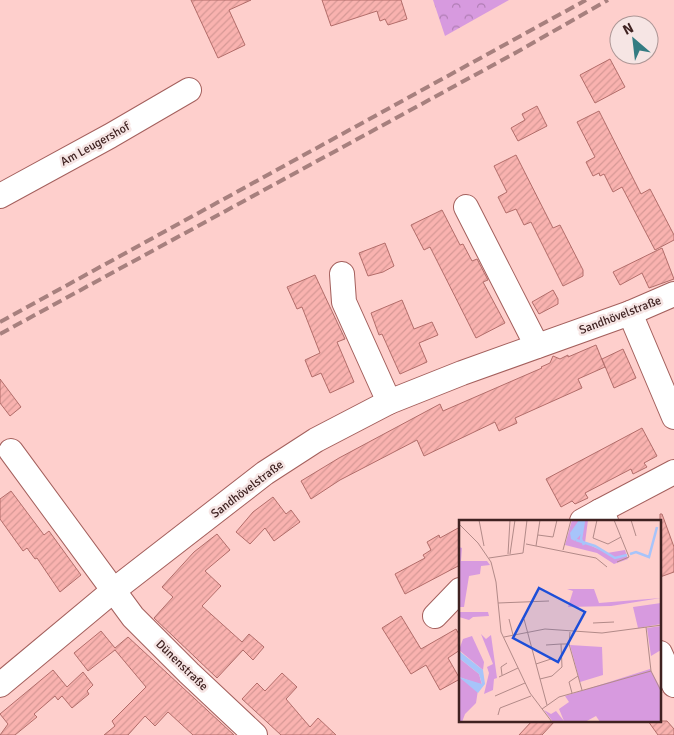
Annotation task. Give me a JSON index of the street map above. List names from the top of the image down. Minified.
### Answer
{"streets":{"street":["Am Leugershof","Sandhövelstraße","Dünenstraße"]},"crossings":[["Sandhövelstraße","Dünenstraße"]],"north":"top left"}
